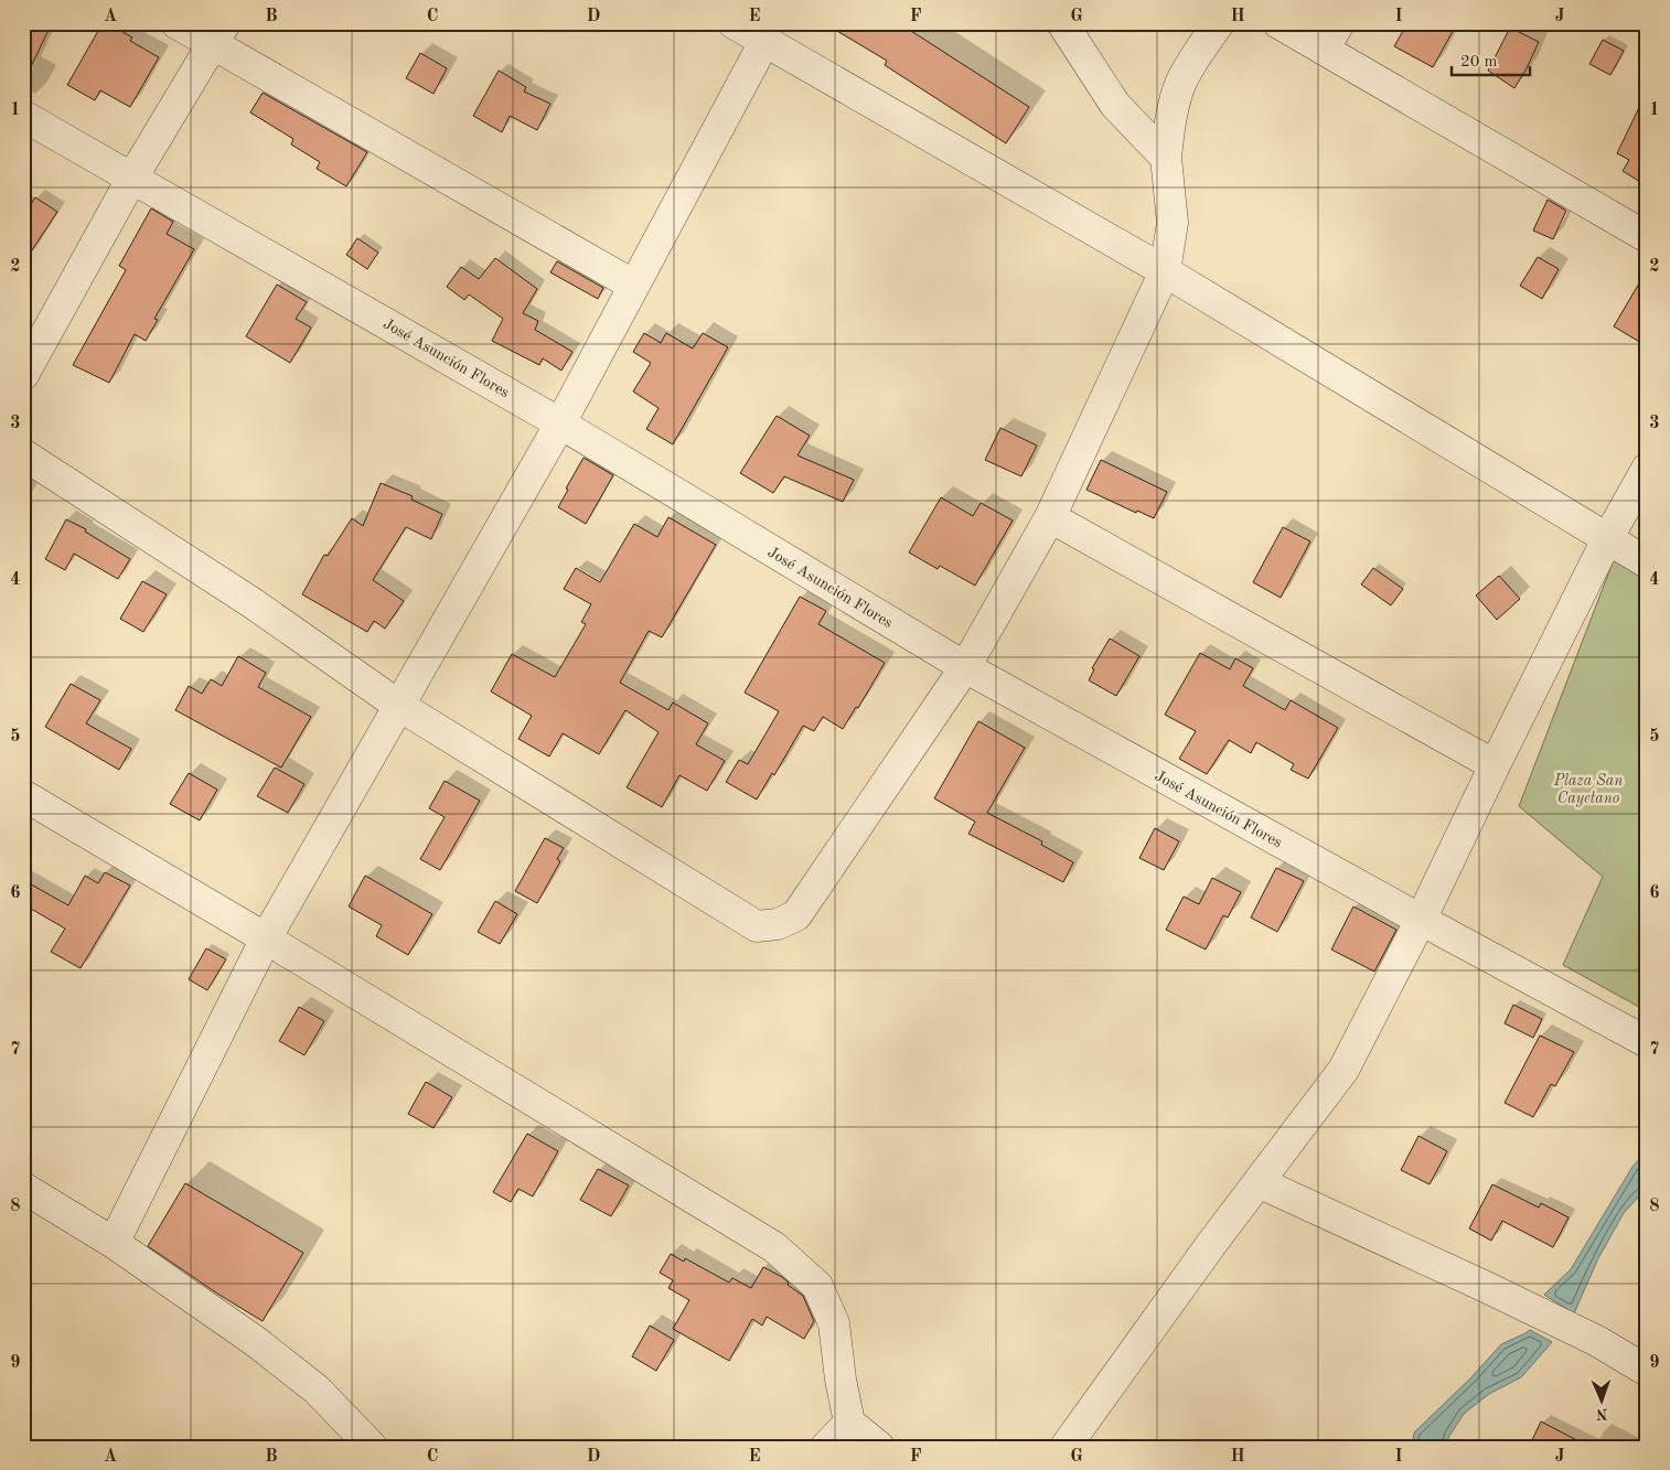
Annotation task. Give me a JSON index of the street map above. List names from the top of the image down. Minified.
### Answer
{"streets":{"street":["José Asunción Flores"]},"parks":["Plaza San Cayetano"],"scale_bar":"20 m","north":"bottom","grid":{"columns":["A","B","C","D","E","F","G","H","I","J"],"rows":["1","2","3","4","5","6","7","8","9"]}}
